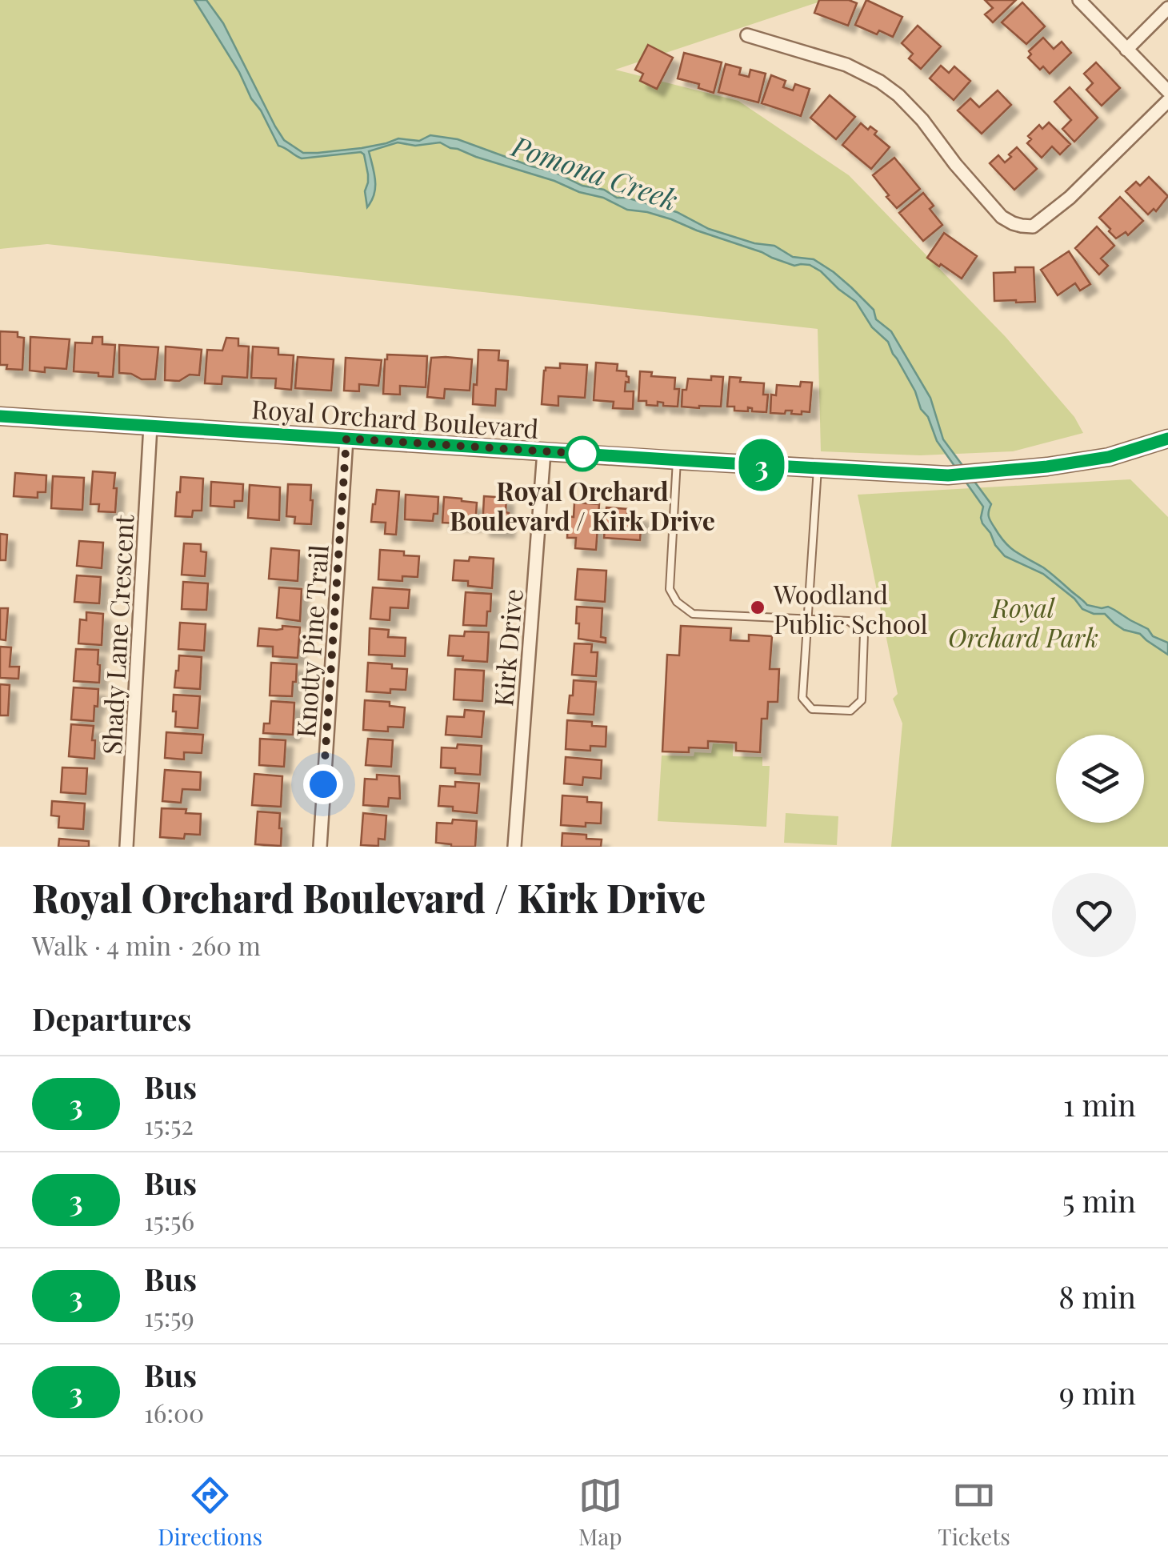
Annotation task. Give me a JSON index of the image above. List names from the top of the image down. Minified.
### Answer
{"streets":{"street":["Royal Orchard Boulevard","Shady Lane Crescent","Knotty Pine Trail","Kirk Drive"]},"crossings":[["Royal Orchard Boulevard","Shady Lane Crescent"],["Royal Orchard Boulevard","Knotty Pine Trail"],["Royal Orchard Boulevard","Kirk Drive"]],"water":["Pomona Creek"],"parks":["Royal Orchard Park"],"places":["Royal Orchard Boulevard / Kirk Drive","Woodland Public School"],"lines":["bus line 3"],"page":{"on_map":"3","heading":[["Royal Orchard Boulevard / Kirk Drive","Walk · 4 min · 260 m"],"Departures"],"list":[{"mark":"3","name":"Bus","note":"15:52","value":"1 min"},{"mark":"3","name":"Bus","note":"15:56","value":"5 min"},{"mark":"3","name":"Bus","note":"15:59","value":"8 min"},{"mark":"3","name":"Bus","note":"16:00","value":"9 min"}],"tabs":["Directions","Map","Tickets"]}}
